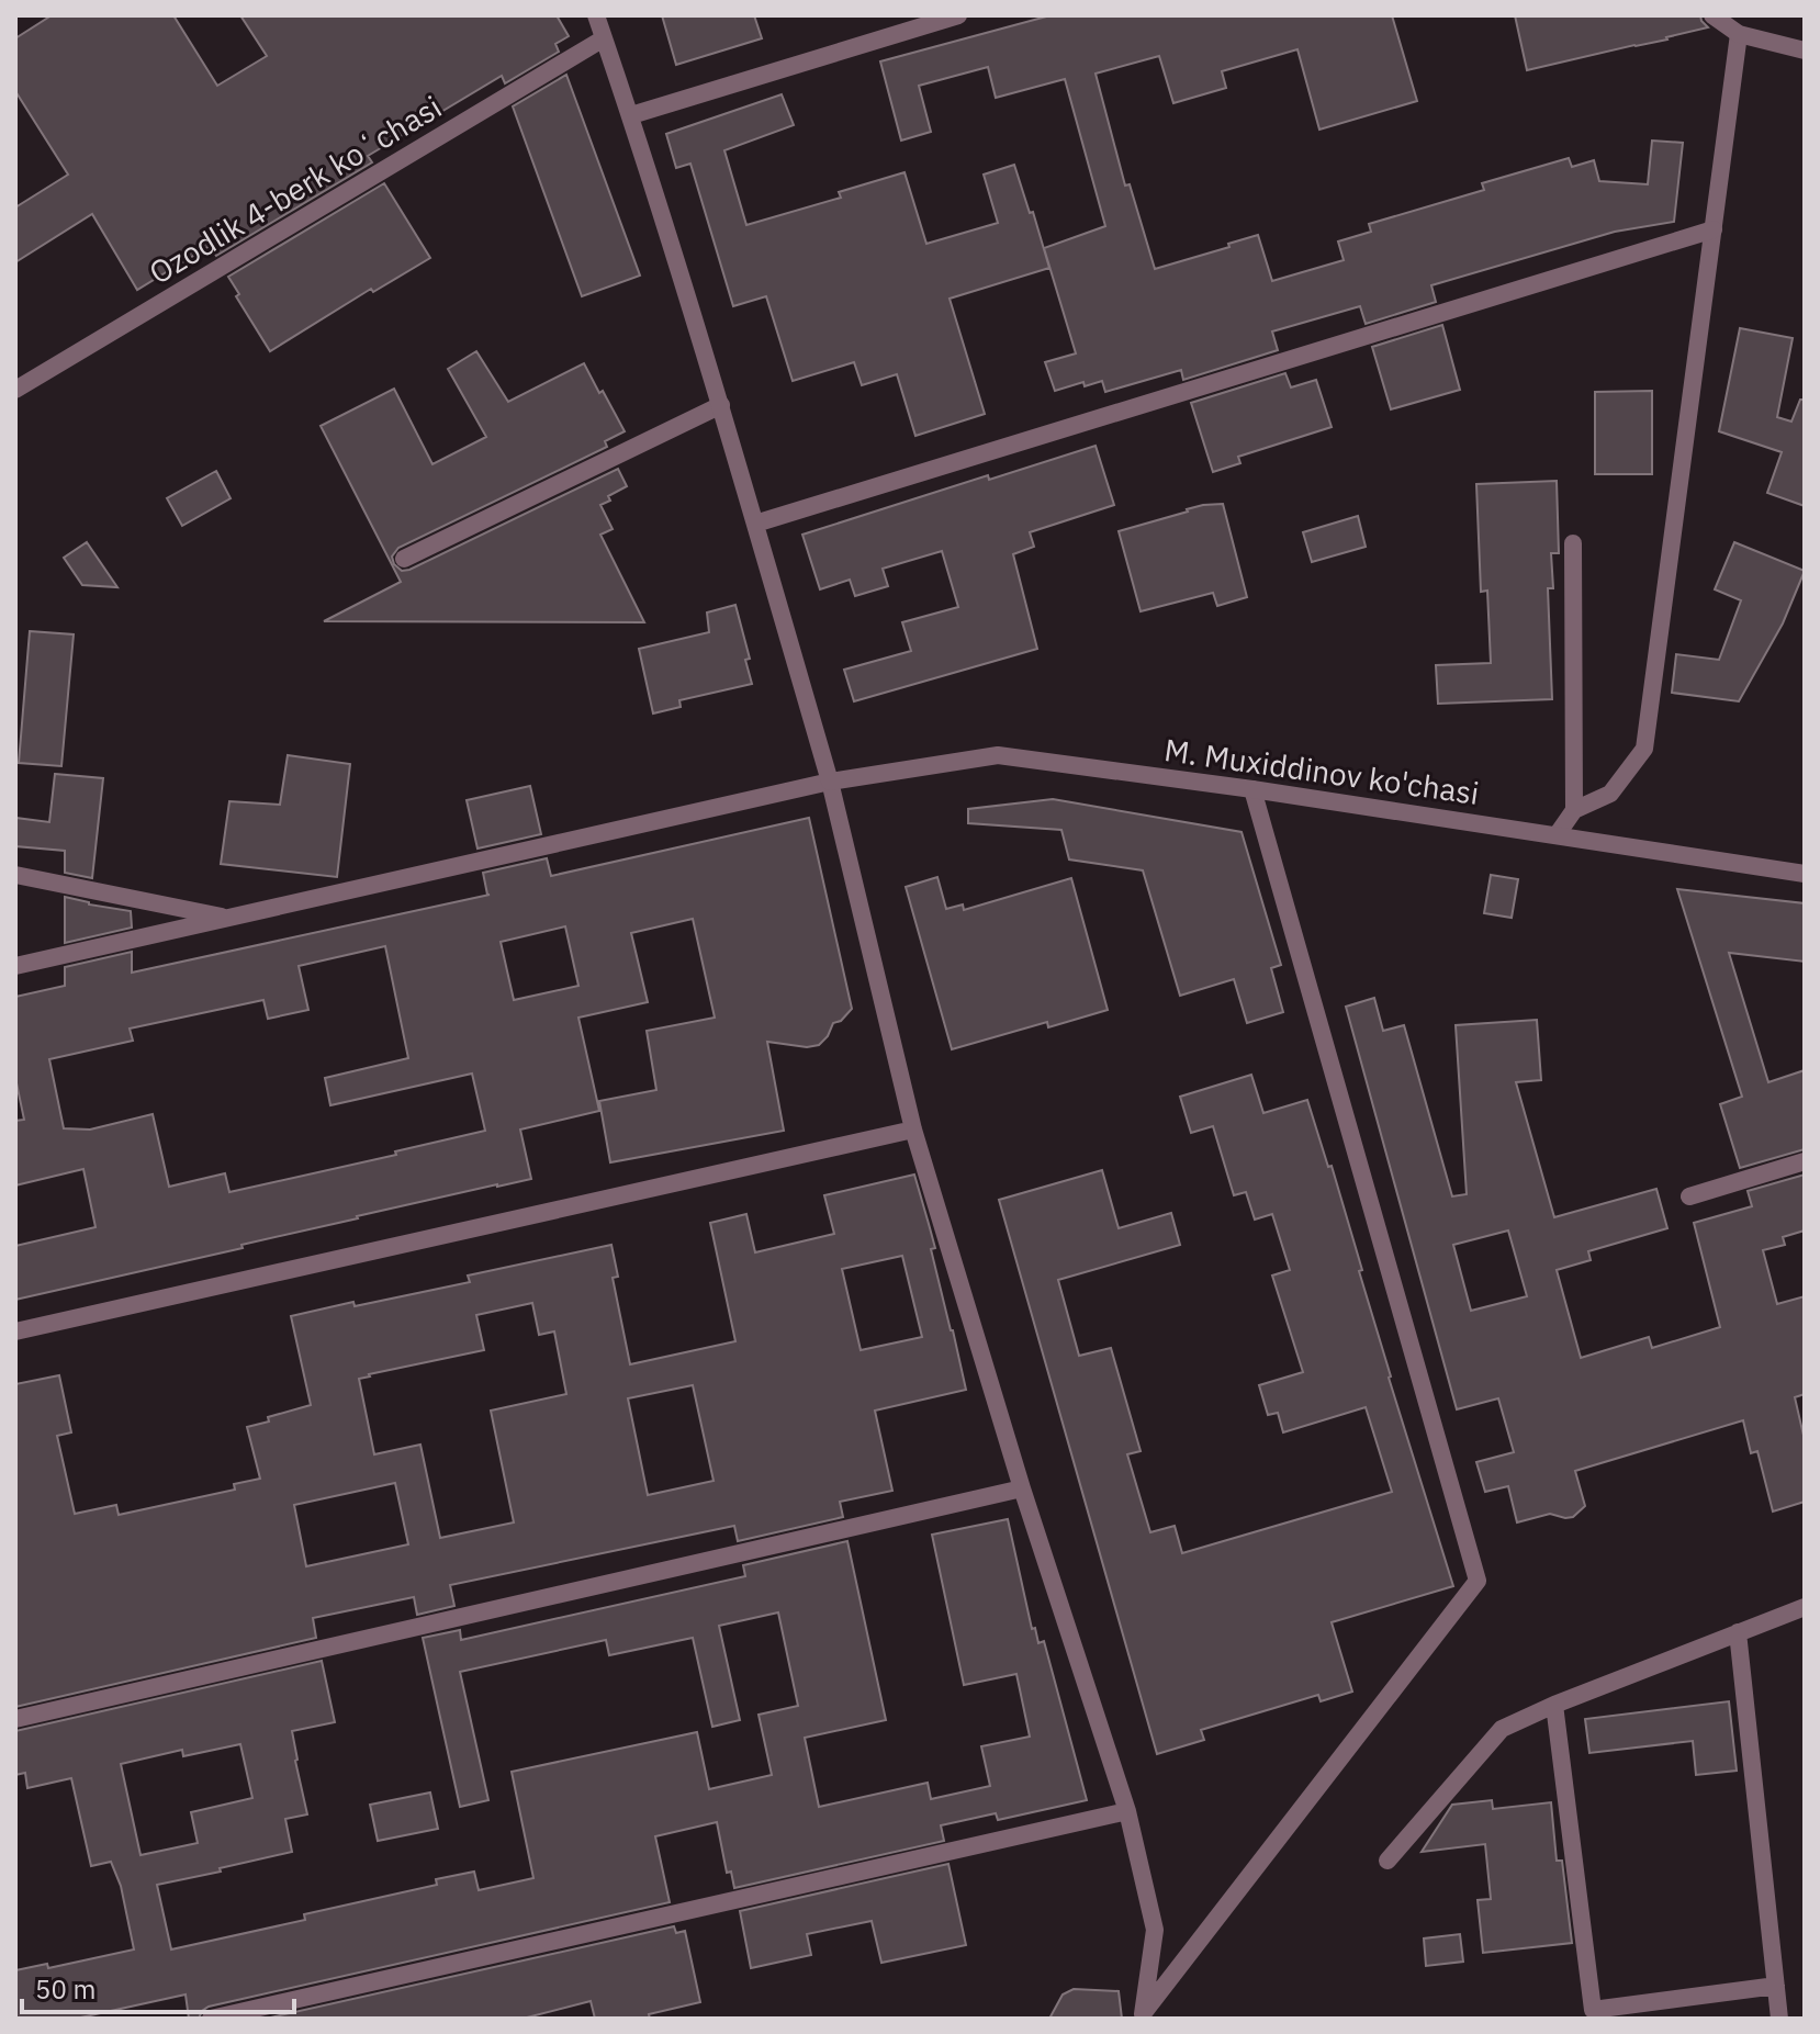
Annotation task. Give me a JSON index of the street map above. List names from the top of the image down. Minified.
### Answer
{"streets":{"street":["Ozodlik 4-berk koʻchasi","M. Muxiddinov ko'chasi"]},"scale_bar":"50 m"}
